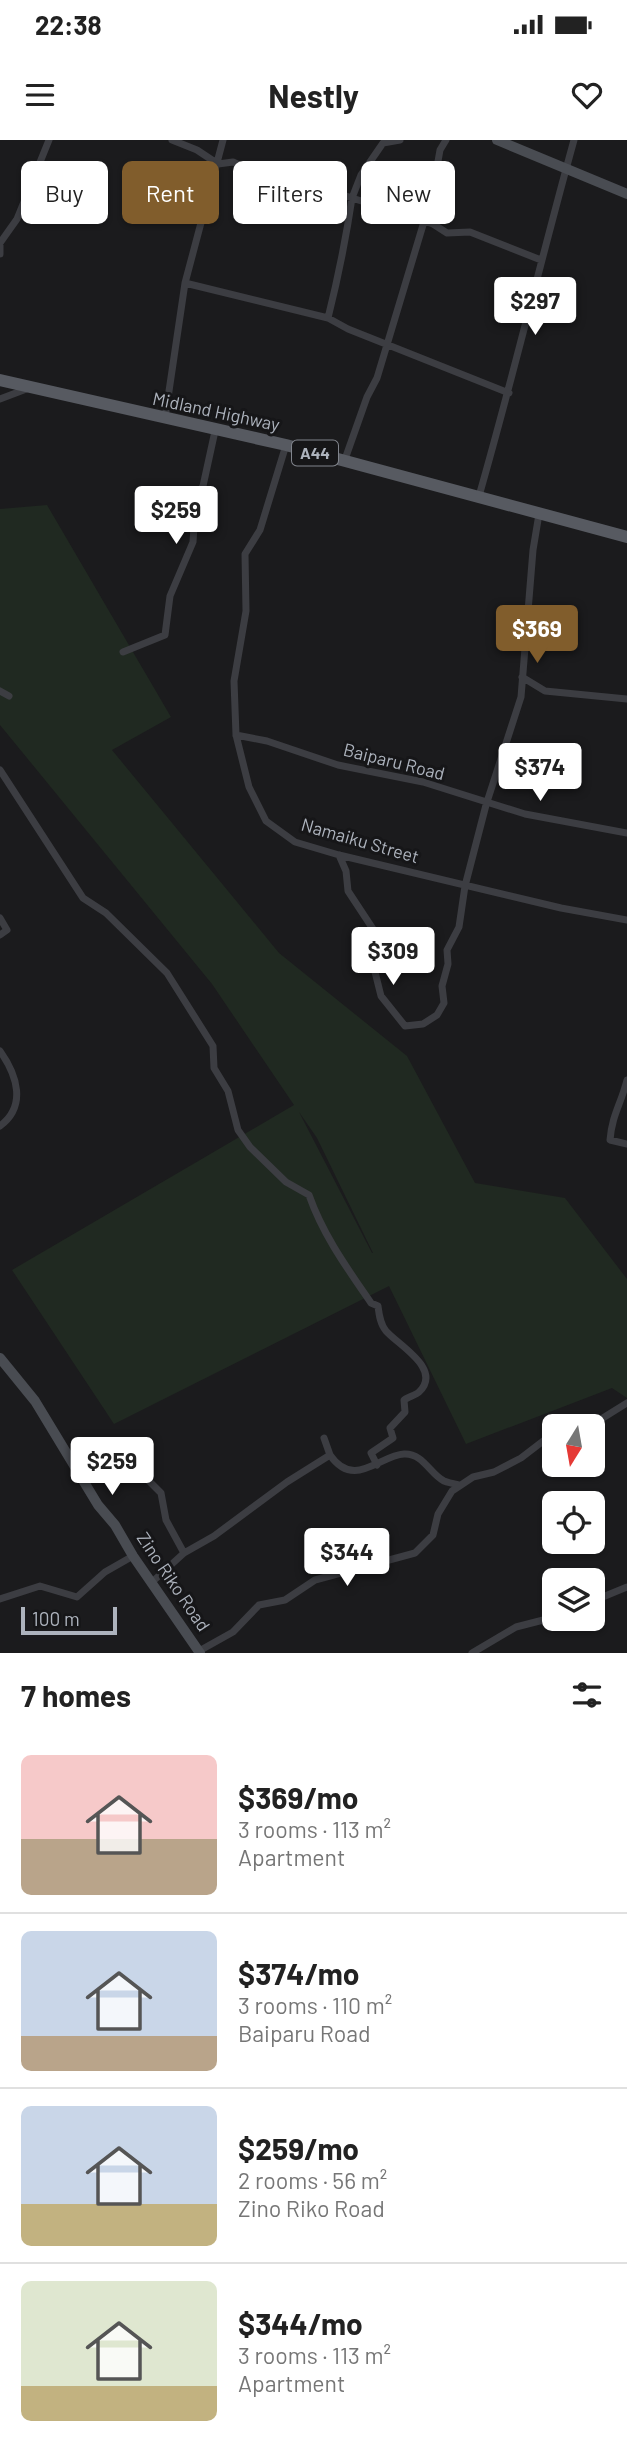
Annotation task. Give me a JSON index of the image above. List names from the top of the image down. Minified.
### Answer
{"streets":{"main road":["Midland Highway","A44"],"street":["Baiparu Road","Namaiku Street","Zino Riko Road"]},"crossings":[["Midland Highway","Namaiku Street"],["Baiparu Road","Namaiku Street"]],"scale_bar":"100 m","north":"bottom","page":{"status":"22:38","header":"Nestly","chip":["Buy","Rent","Filters","New"],"price":["$297","$259","$369","$374","$309","$259","$344"],"scale":"100 m","heading":"7 homes","list":[{"name":"$369/mo","note":"3 rooms · 113 m² · Apartment"},{"name":"$374/mo","note":"3 rooms · 110 m² · Baiparu Road"},{"name":"$259/mo","note":"2 rooms · 56 m² · Zino Riko Road"},{"name":"$344/mo","note":"3 rooms · 113 m² · Apartment"}]}}
